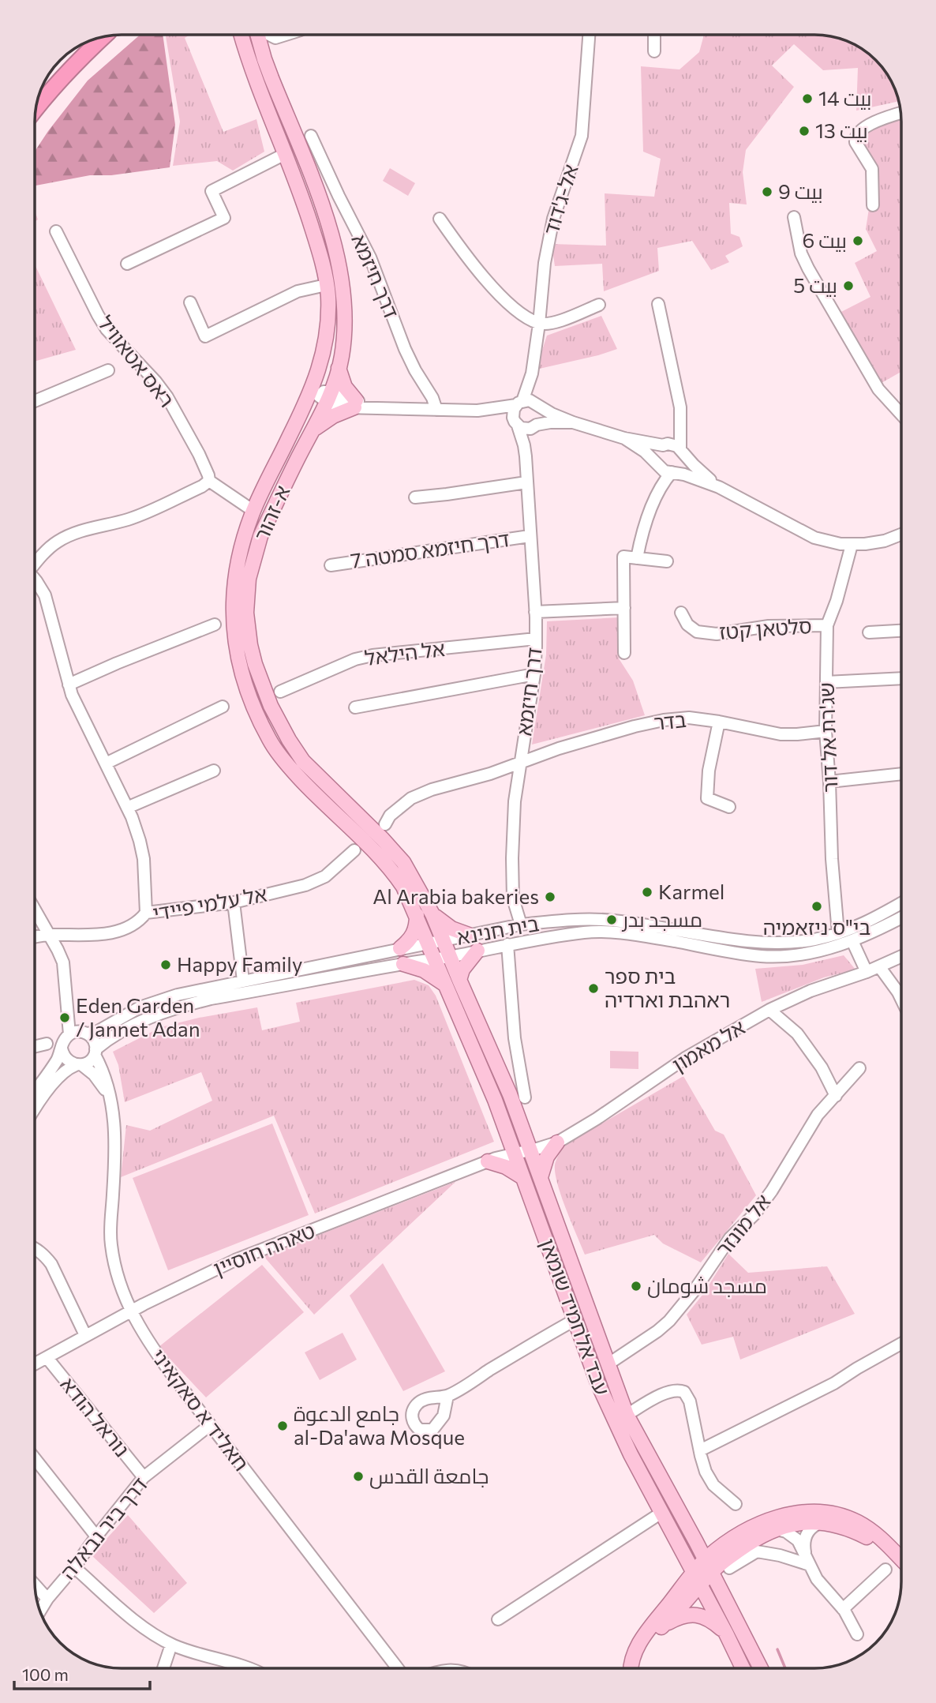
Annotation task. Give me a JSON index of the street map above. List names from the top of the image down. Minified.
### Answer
{"streets":{"main road":["א-זהור","עבד אלחמיד שומאן"],"street":["אל-ג'דוד","דרך חיזמא","ראס אטאוויל","דרך חיזמא סמטה 7","סלטאן קטז","אל הילאל","בדר","שג'רת אל דור","אל עלמי פיידי","בית חנינא","אל מאמון","אל מונזר","טאהה חוסיין","חאליד א סאקאיני","נוראל הודא","דרך ביר נבאלה"]},"crossings":[["אל-ג'דוד","דרך חיזמא"],["דרך חיזמא","דרך חיזמא סמטה 7"],["דרך חיזמא","אל הילאל"],["דרך חיזמא","בדר"],["דרך חיזמא","בית חנינא"],["א-זהור","בית חנינא"],["א-זהור","עבד אלחמיד שומאן"],["סלטאן קטז","שג'רת אל דור"],["בדר","שג'רת אל דור"],["שג'רת אל דור","בית חנינא"],["בית חנינא","עבד אלחמיד שומאן"],["בית חנינא","חאליד א סאקאיני"],["אל מאמון","טאהה חוסיין"],["אל מאמון","עבד אלחמיד שומאן"],["אל מונזר","עבד אלחמיד שומאן"],["טאהה חוסיין","עבד אלחמיד שומאן"],["טאהה חוסיין","חאליד א סאקאיני"],["טאהה חוסיין","נוראל הודא"],["חאליד א סאקאיני","דרך ביר נבאלה"],["נוראל הודא","דרך ביר נבאלה"]],"places":["بيت 14","بيت 13","بيت 9","بيت 6","بيت 5","Karmel","Al Arabia bakeries","בי\"ס ניזאמיה","مسجد بدر","Happy Family","בית ספר ראהבת וארדיה","Eden Garden / Jannet Adan","مسجد شومان","جامع الدعوة al-Da'awa Mosque","جامعة القدس"],"scale_bar":"100 m"}
